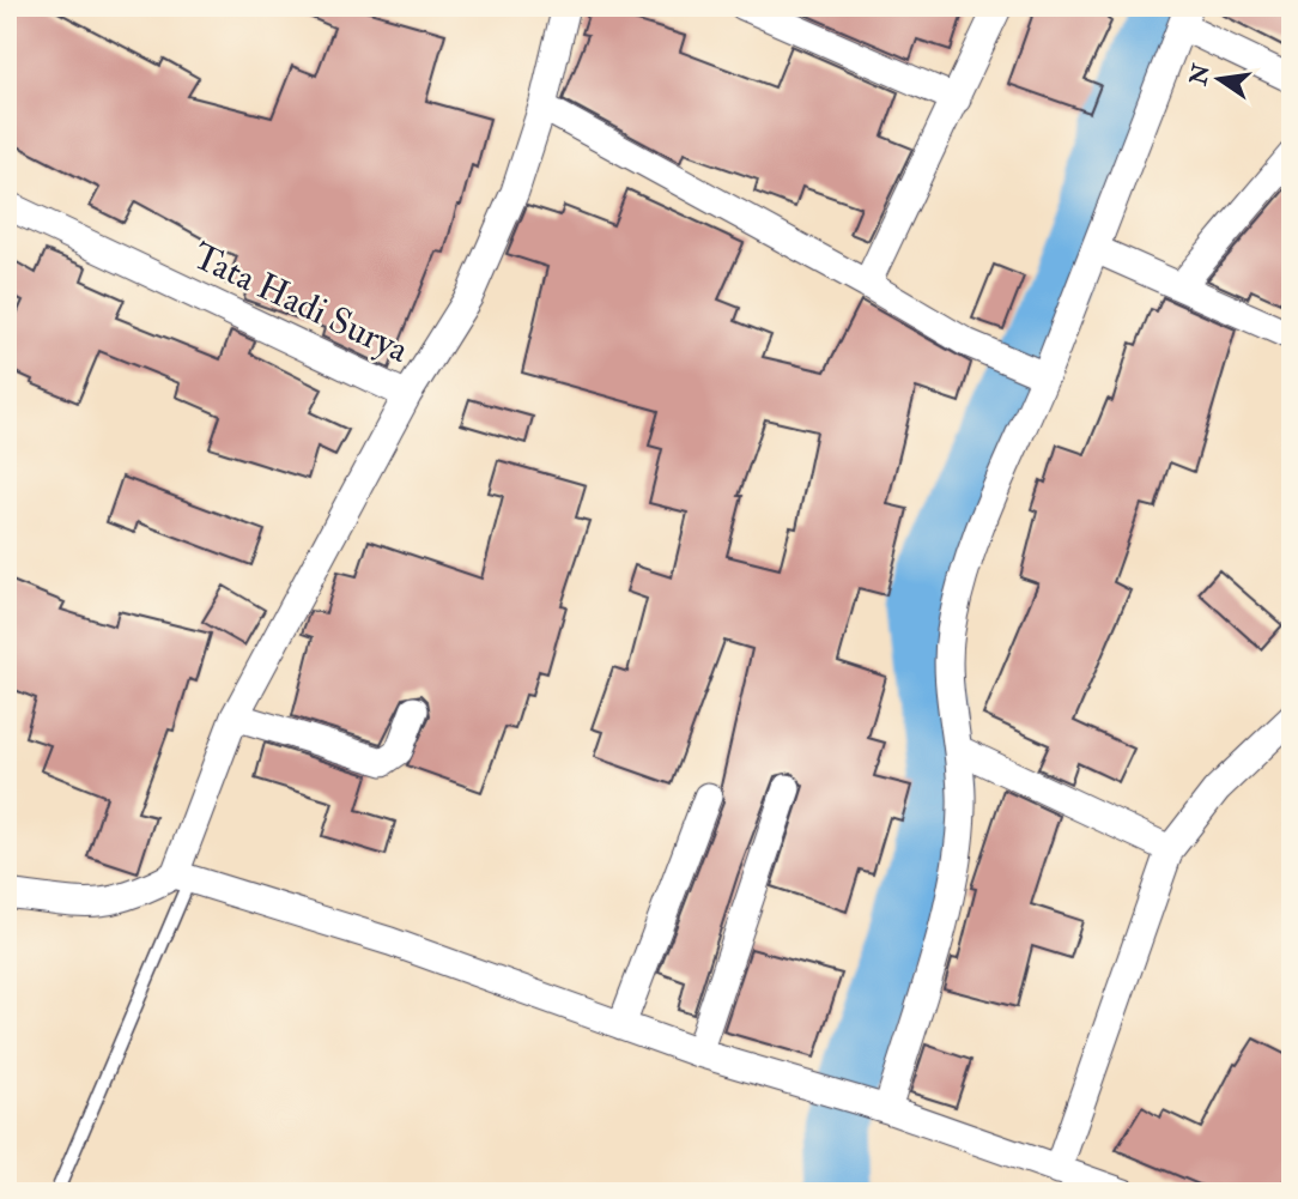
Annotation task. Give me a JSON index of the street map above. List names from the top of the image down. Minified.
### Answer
{"streets":{"street":["Tata Hadi Surya"]},"north":"left"}
